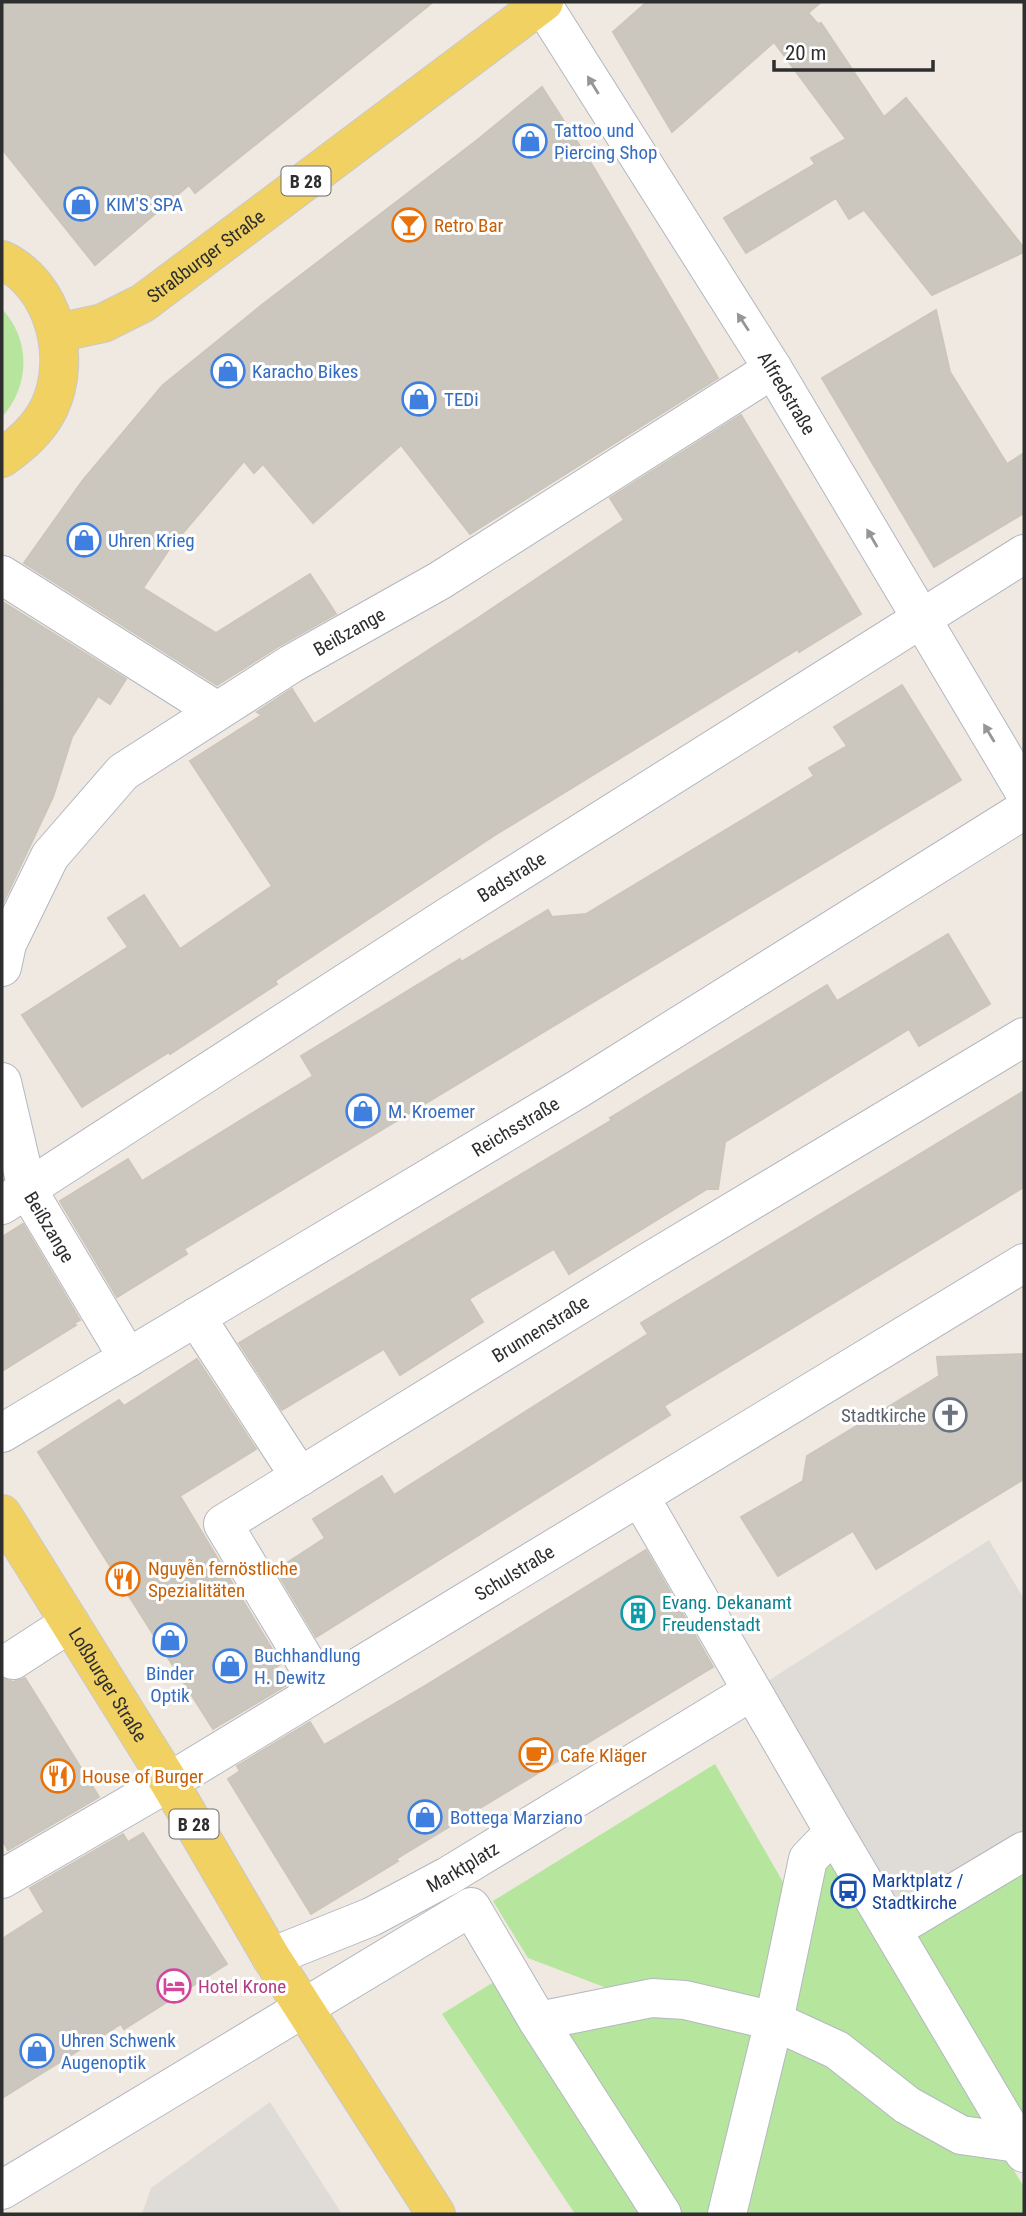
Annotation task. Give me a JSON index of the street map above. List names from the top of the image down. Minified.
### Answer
{"streets":{"main road":["B 28","Straßburger Straße","Loßburger Straße"],"street":["Alfredstraße","Beißzange","Badstraße","Reichsstraße","Brunnenstraße","Schulstraße","Marktplatz"]},"crossings":[["Straßburger Straße","Alfredstraße"],["Alfredstraße","Beißzange"],["Alfredstraße","Badstraße"],["Beißzange","Badstraße"],["Beißzange","Reichsstraße"],["Brunnenstraße","Schulstraße"],["Schulstraße","Loßburger Straße"],["Loßburger Straße","Marktplatz"]],"one_way":["Alfredstraße"],"places":{"shop":["Tattoo und Piercing Shop","KIM'S SPA","Karacho Bikes","TEDi","Uhren Krieg","M. Kroemer","Binder Optik","Buchhandlung H. Dewitz","Bottega Marziano","Uhren Schwenk Augenoptik"],"bar":["Retro Bar"],"church":["Stadtkirche"],"restaurant":["Nguyễn fernöstliche Spezialitäten","House of Burger"],"building":["Evang. Dekanamt Freudenstadt"],"cafe":["Cafe Kläger"],"bus stop":["Marktplatz / Stadtkirche"],"hotel":["Hotel Krone"]},"scale_bar":"20 m"}
